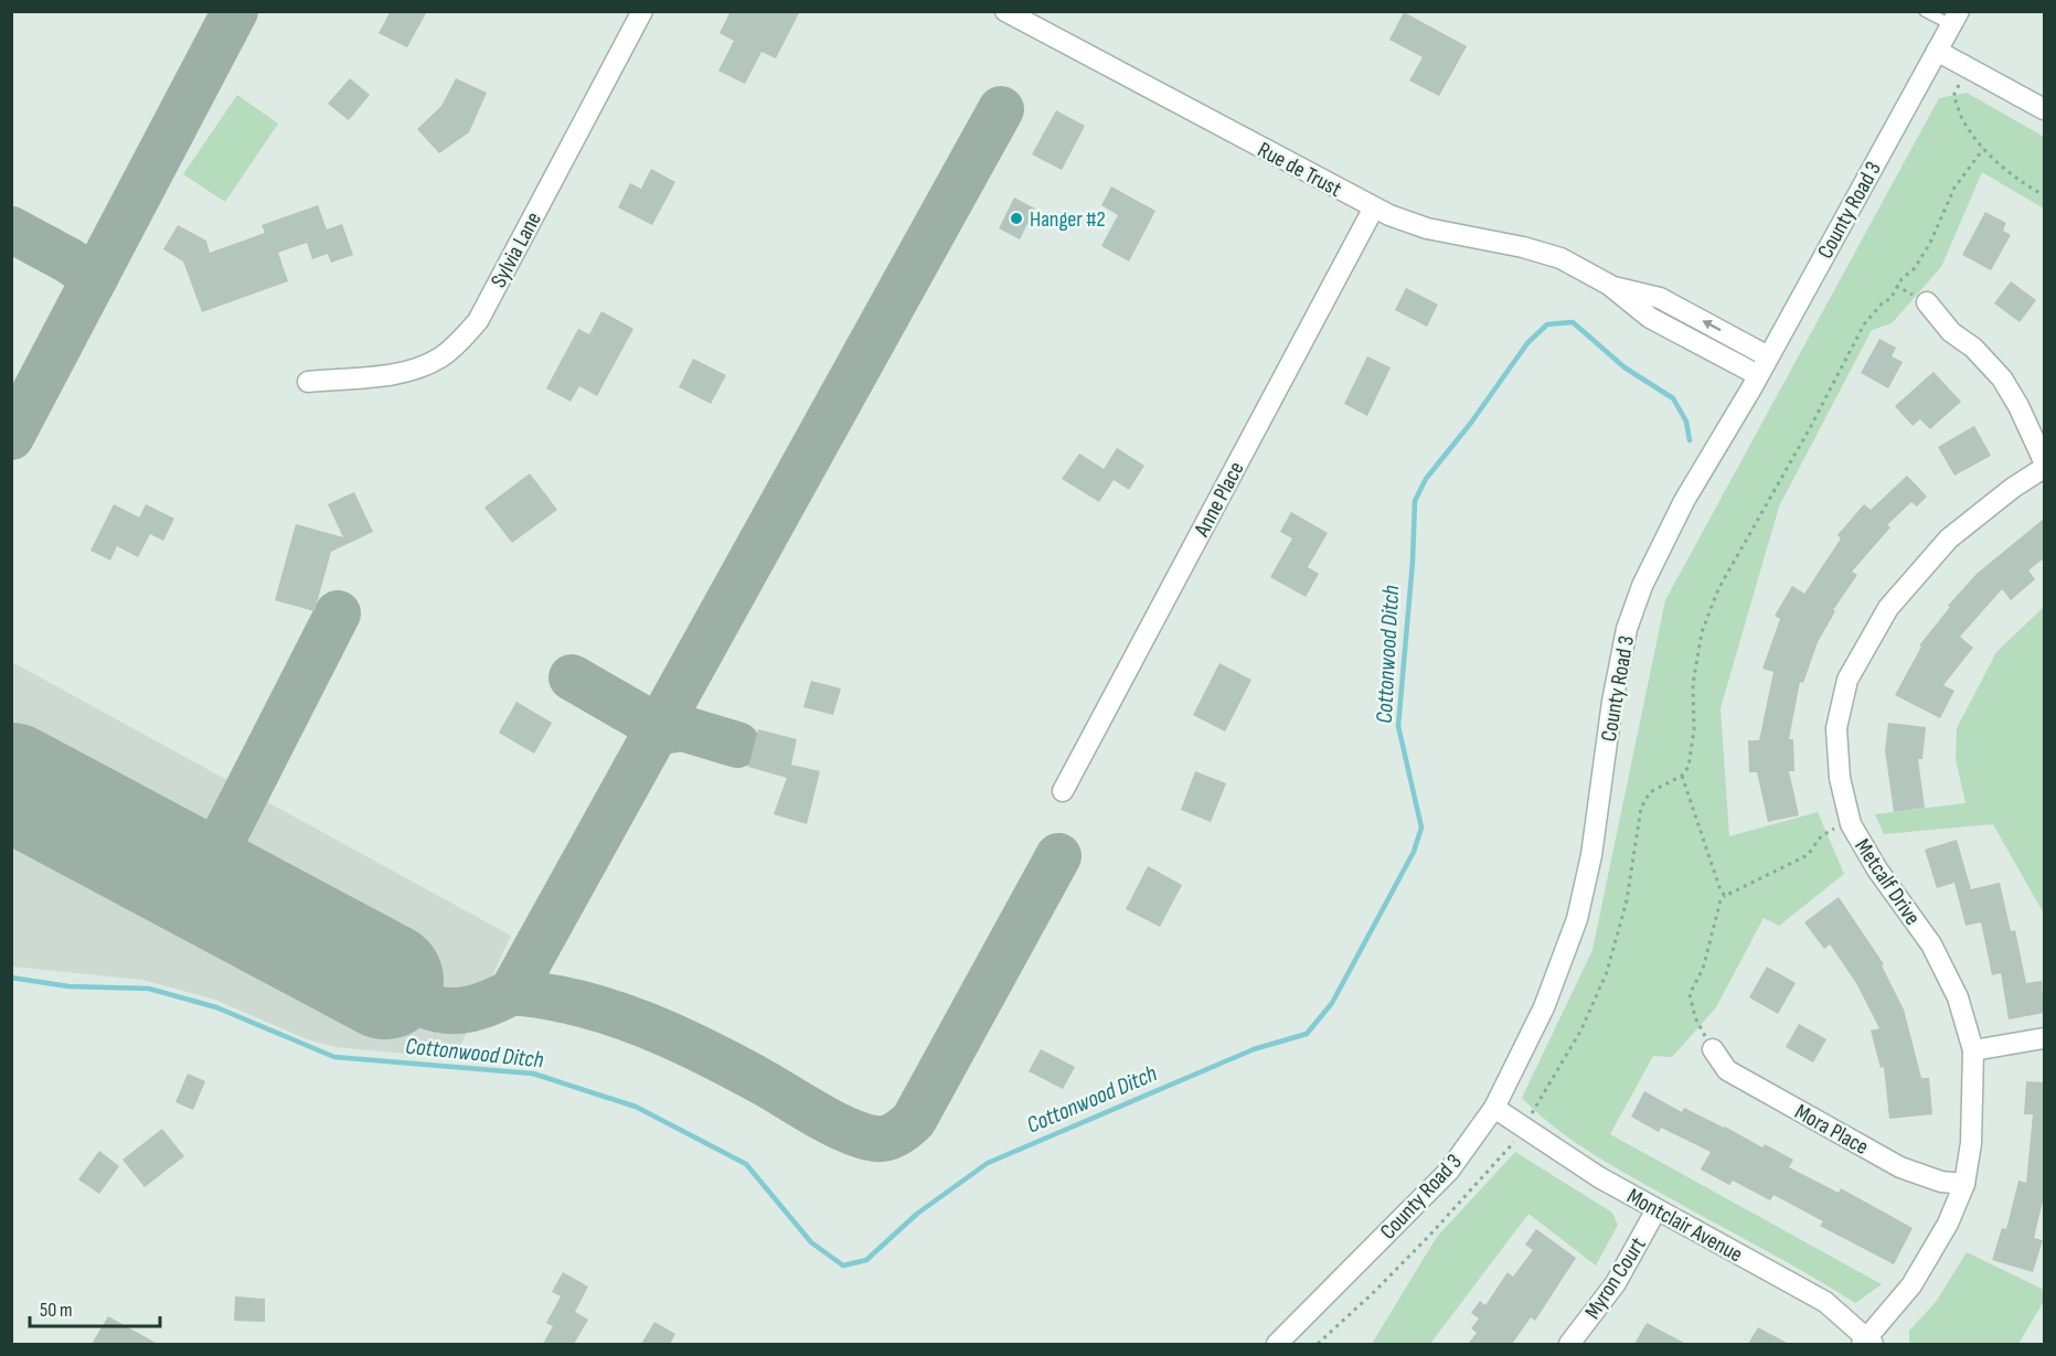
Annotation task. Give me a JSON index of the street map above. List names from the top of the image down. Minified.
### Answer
{"streets":{"street":["Rue de Trust","County Road 3","Sylvia Lane","Anne Place","Metcalf Drive","Mora Place","Montclair Avenue","Myron Court"]},"crossings":[["Rue de Trust","County Road 3"],["Rue de Trust","Anne Place"],["County Road 3","Montclair Avenue"],["Metcalf Drive","Mora Place"],["Metcalf Drive","Montclair Avenue"],["Montclair Avenue","Myron Court"]],"water":["Cottonwood Ditch"],"places":["Hanger #2"],"scale_bar":"50 m"}
